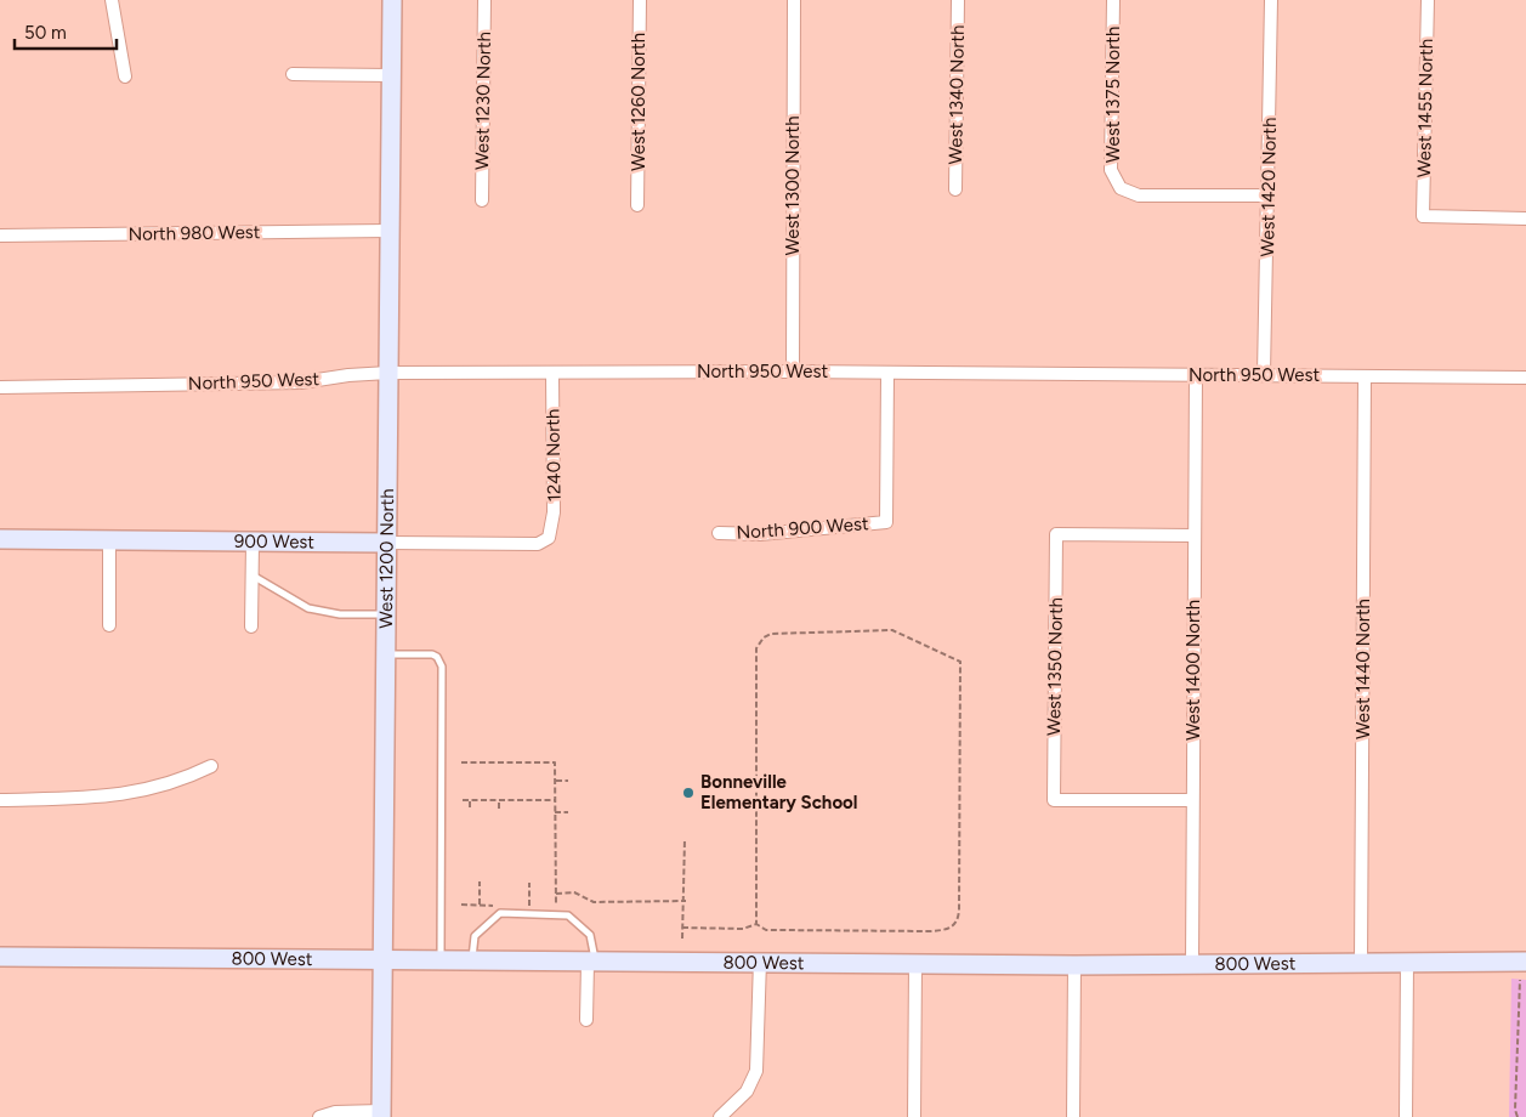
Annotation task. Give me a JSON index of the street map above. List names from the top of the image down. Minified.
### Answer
{"streets":{"street":["West 1340 North","West 1375 North","West 1230 North","West 1260 North","West 1455 North","West 1300 North","West 1420 North","North 980 West","North 950 West","1240 North","North 900 West","900 West","West 1200 North","West 1350 North","West 1440 North","West 1400 North","800 West"]},"crossings":[["West 1375 North","West 1420 North"],["West 1300 North","North 950 West"],["West 1420 North","North 950 West"],["North 980 West","West 1200 North"],["North 950 West","1240 North"],["North 950 West","North 900 West"],["North 950 West","West 1200 North"],["North 950 West","West 1440 North"],["North 950 West","West 1400 North"],["1240 North","900 West"],["900 West","West 1200 North"],["West 1200 North","800 West"],["West 1350 North","West 1400 North"],["West 1440 North","800 West"],["West 1400 North","800 West"]],"places":["Bonneville Elementary School"],"scale_bar":"50 m"}
